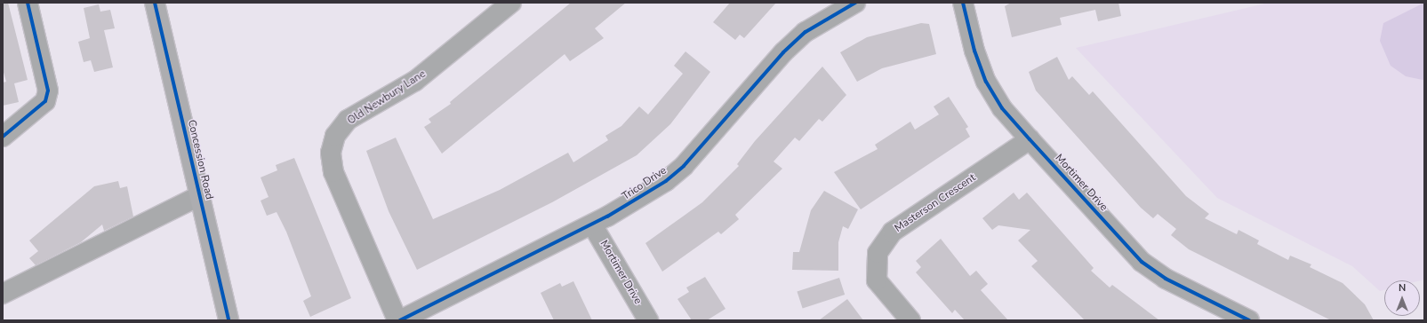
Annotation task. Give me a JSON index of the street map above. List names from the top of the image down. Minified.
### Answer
{"streets":{"main road":["Concession Road"],"street":["Old Newbury Lane","Mortimer Drive","Trico Drive","Masterson Crescent"]},"crossings":[["Old Newbury Lane","Trico Drive"],["Mortimer Drive","Trico Drive"],["Mortimer Drive","Masterson Crescent"]],"north":"top"}
